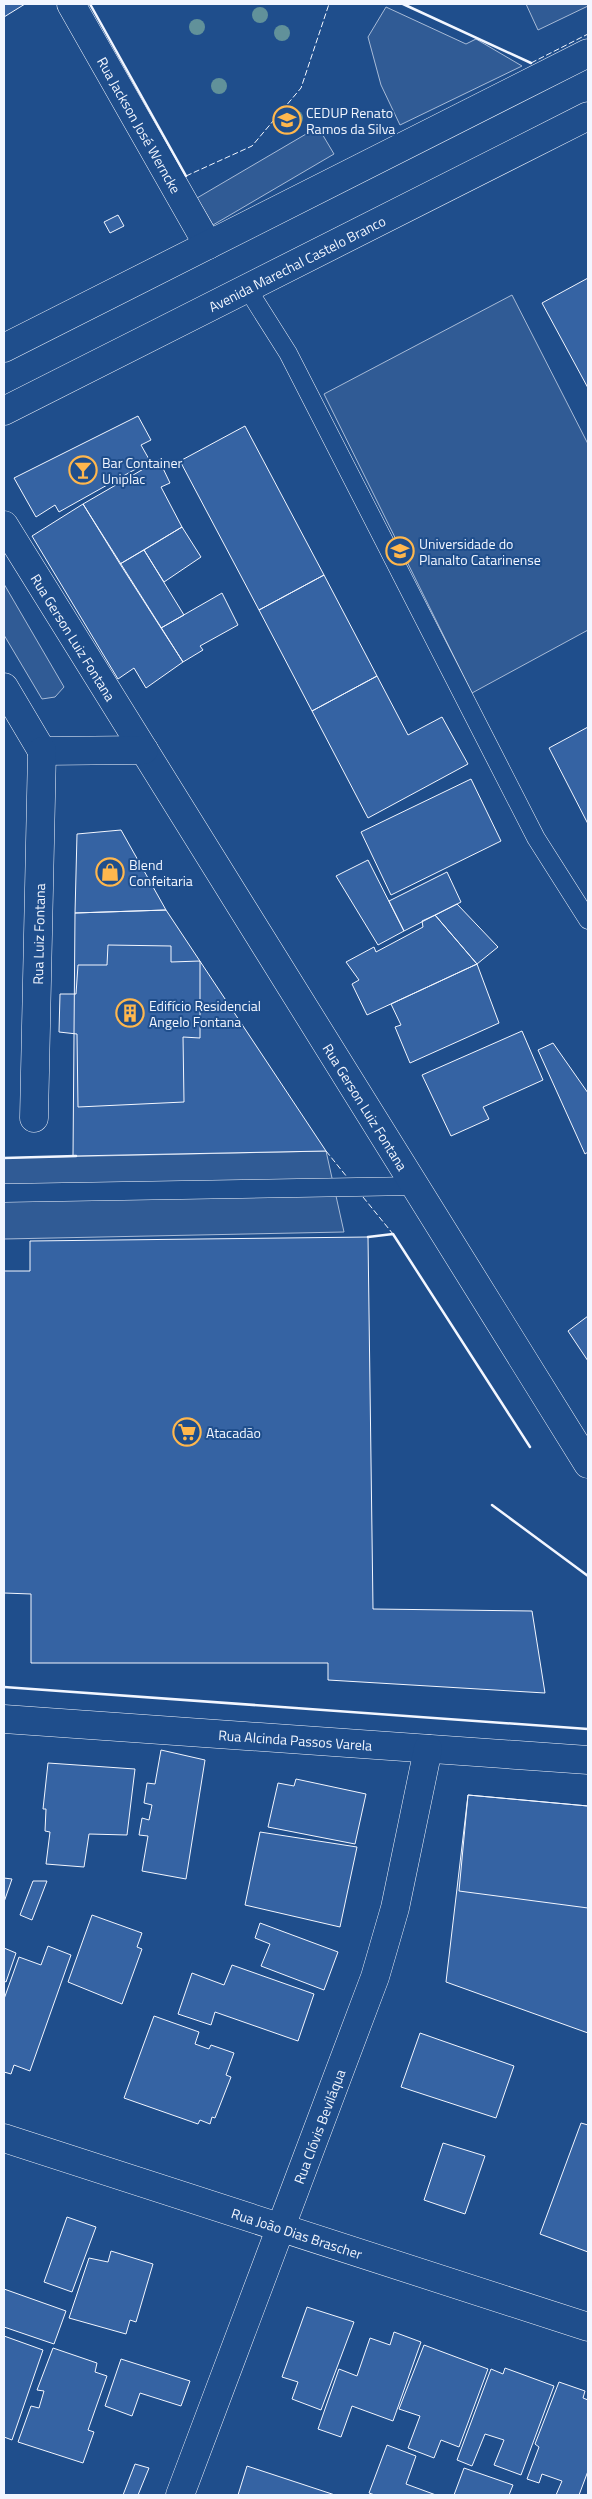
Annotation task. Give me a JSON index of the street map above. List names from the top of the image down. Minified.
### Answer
{"streets":{"street":["Rua Jackson José Werncke","Avenida Marechal Castelo Branco","Rua Gerson Luiz Fontana","Rua Luiz Fontana","Rua Alcinda Passos Varela","Rua Clóvis Beviláqua","Rua João Dias Brascher"]},"crossings":[["Rua Alcinda Passos Varela","Rua Clóvis Beviláqua"],["Rua Clóvis Beviláqua","Rua João Dias Brascher"]],"places":{"school or university":["CEDUP Renato Ramos da Silva","Universidade do Planalto Catarinense"],"bar":["Bar Container Uniplac"],"shop":["Blend Confeitaria"],"building":["Edifício Residencial Angelo Fontana"],"supermarket":["Atacadão"]}}
